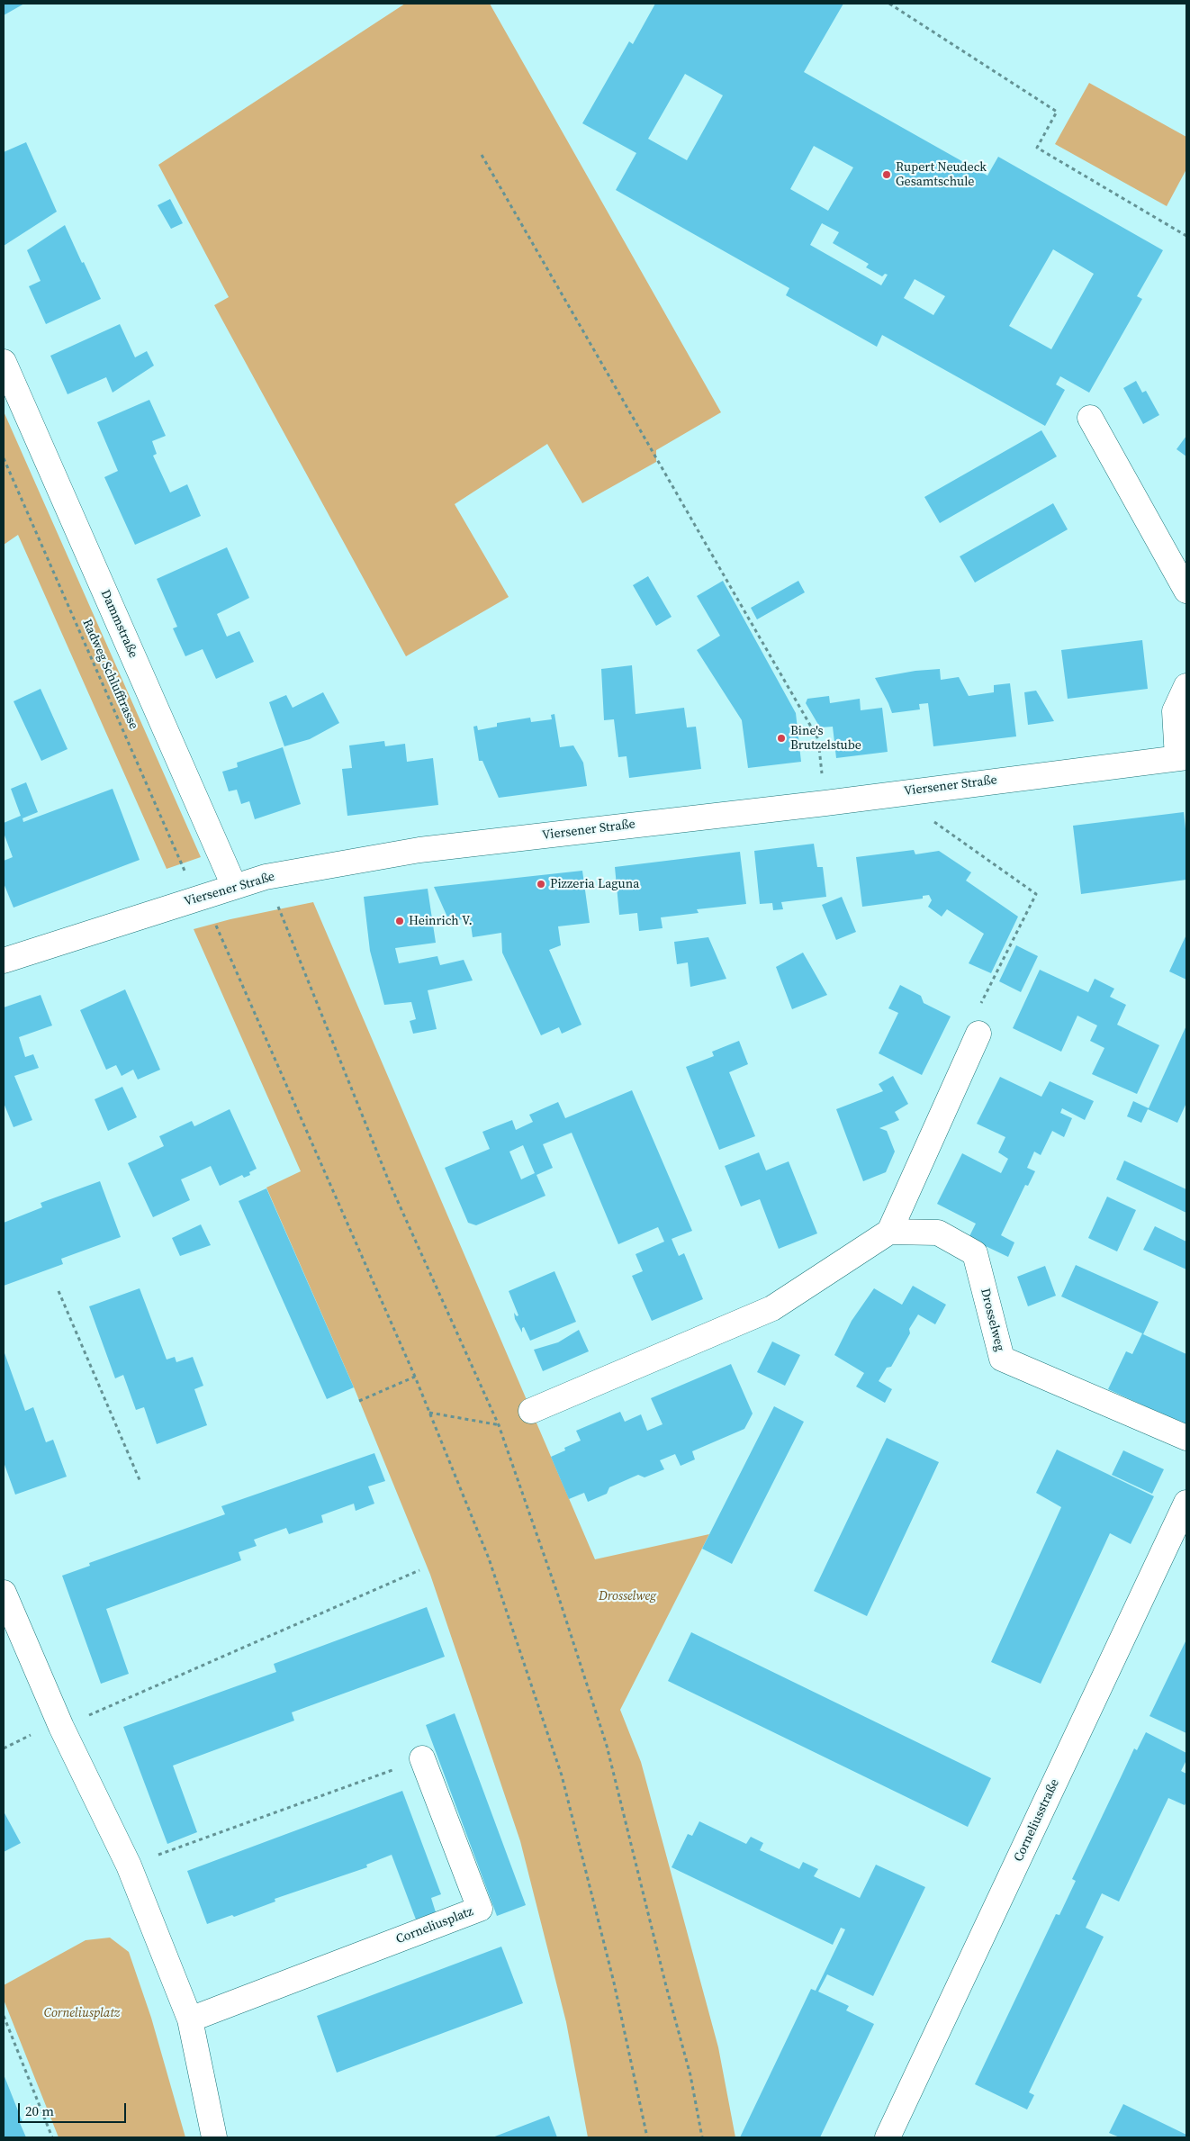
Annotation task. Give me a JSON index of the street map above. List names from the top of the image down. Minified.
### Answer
{"streets":{"street":["Dammstraße","Viersener Straße","Drosselweg","Corneliusstraße","Corneliusplatz"],"path":["Radweg Schlufftrasse"]},"crossings":[["Dammstraße","Viersener Straße"],["Radweg Schlufftrasse","Viersener Straße"]],"parks":["Drosselweg","Corneliusplatz"],"places":["Rupert Neudeck Gesamtschule","Bine's Brutzelstube","Pizzeria Laguna","Heinrich V."],"scale_bar":"20 m"}
